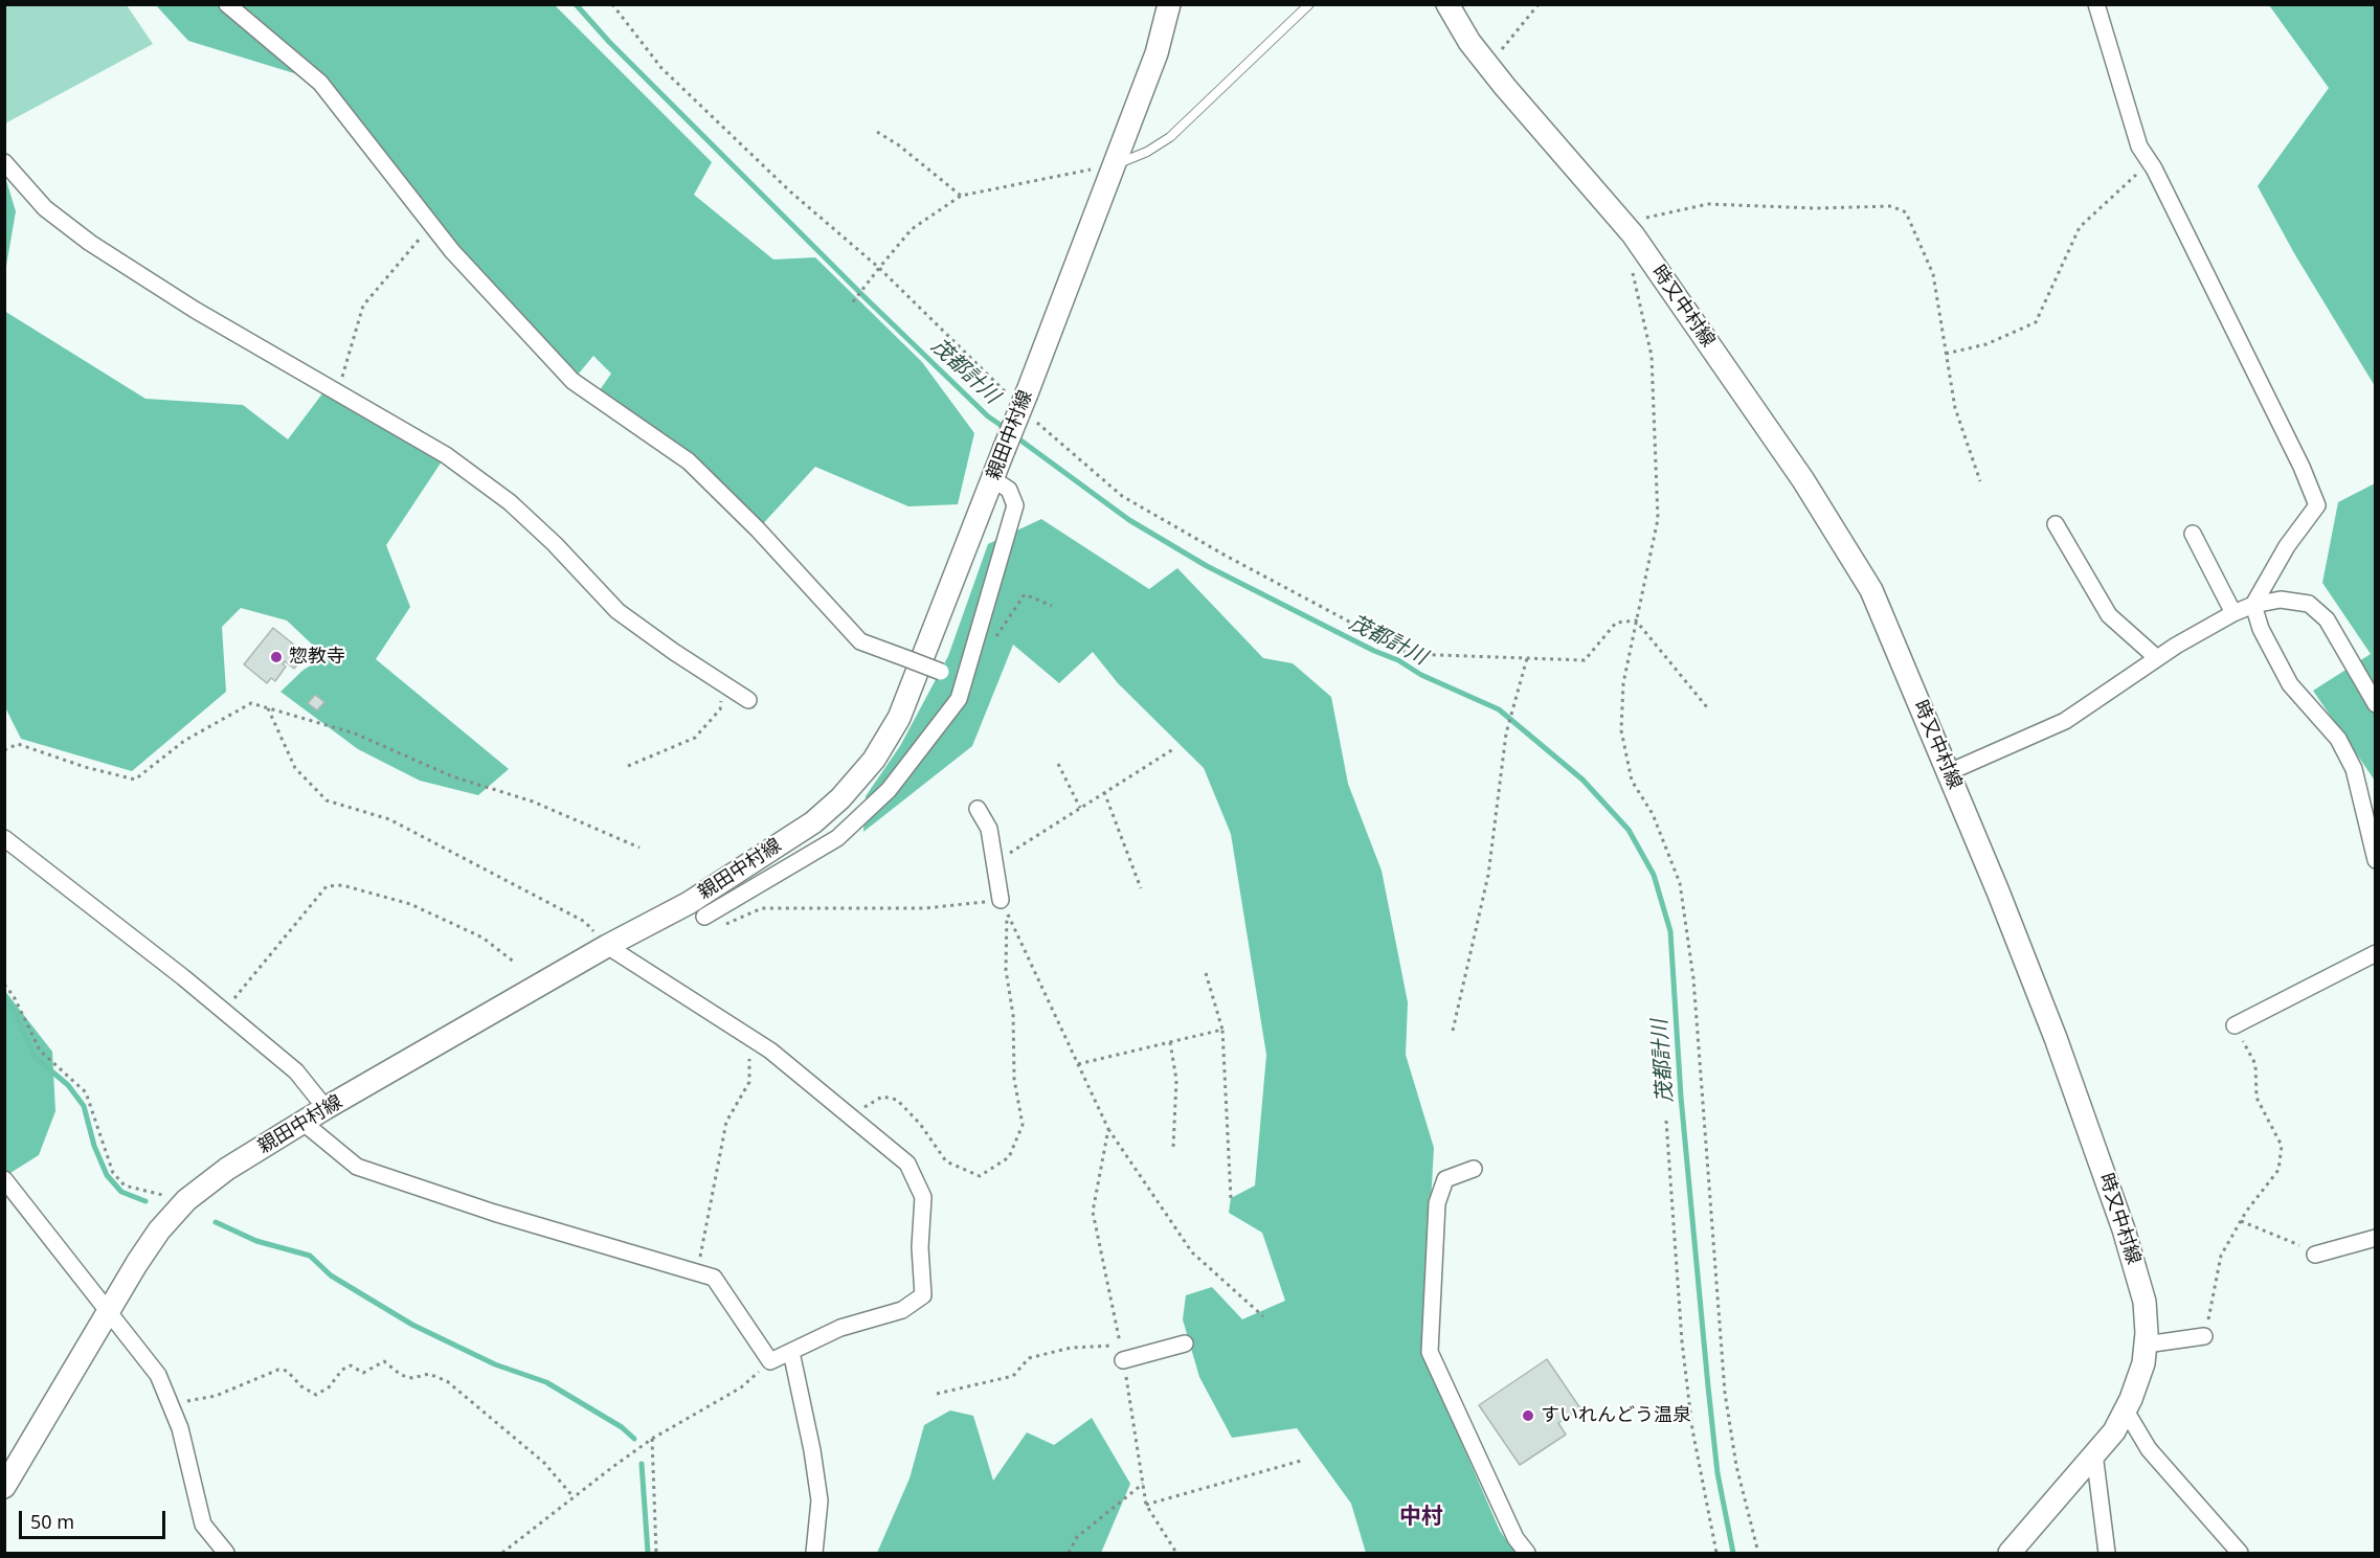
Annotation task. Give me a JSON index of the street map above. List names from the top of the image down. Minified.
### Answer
{"streets":{"main road":["時又中村線","親田中村線"]},"districts":["中村"],"water":["茂都計川"],"places":["惣教寺","すいれんどう温泉"],"scale_bar":"50 m"}
